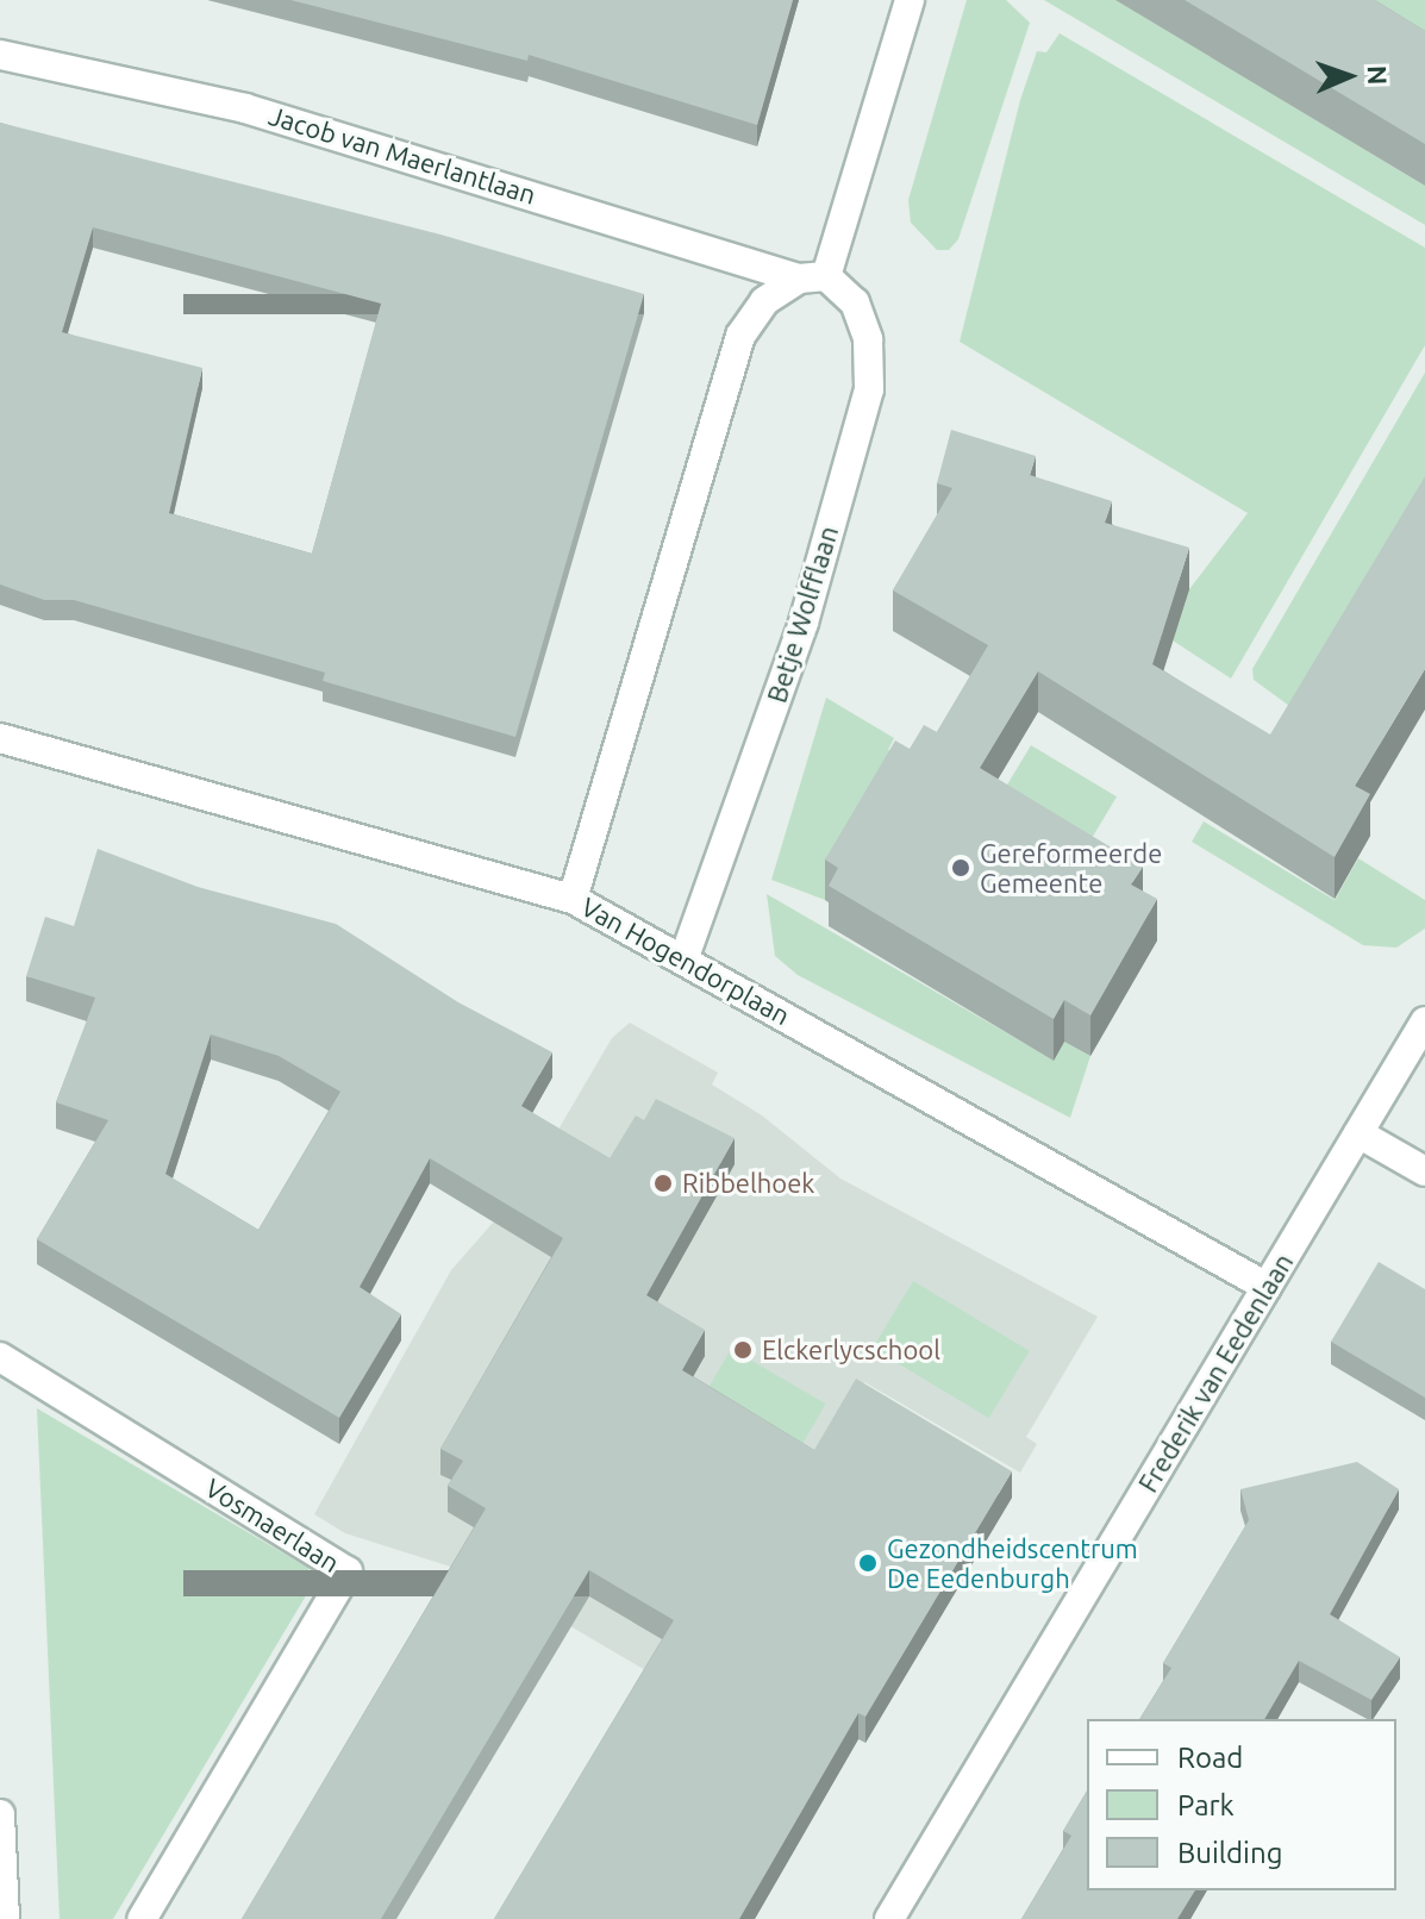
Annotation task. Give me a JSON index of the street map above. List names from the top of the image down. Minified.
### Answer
{"streets":{"street":["Jacob van Maerlantlaan","Betje Wolfflaan","Van Hogendorplaan","Frederik van Eedenlaan","Vosmaerlaan"]},"crossings":[["Jacob van Maerlantlaan","Betje Wolfflaan"],["Betje Wolfflaan","Van Hogendorplaan"],["Van Hogendorplaan","Frederik van Eedenlaan"]],"places":["Gereformeerde Gemeente","Ribbelhoek","Elckerlycschool","Gezondheidscentrum De Eedenburgh"],"legend":["Road","Park","Building"],"north":"right"}
